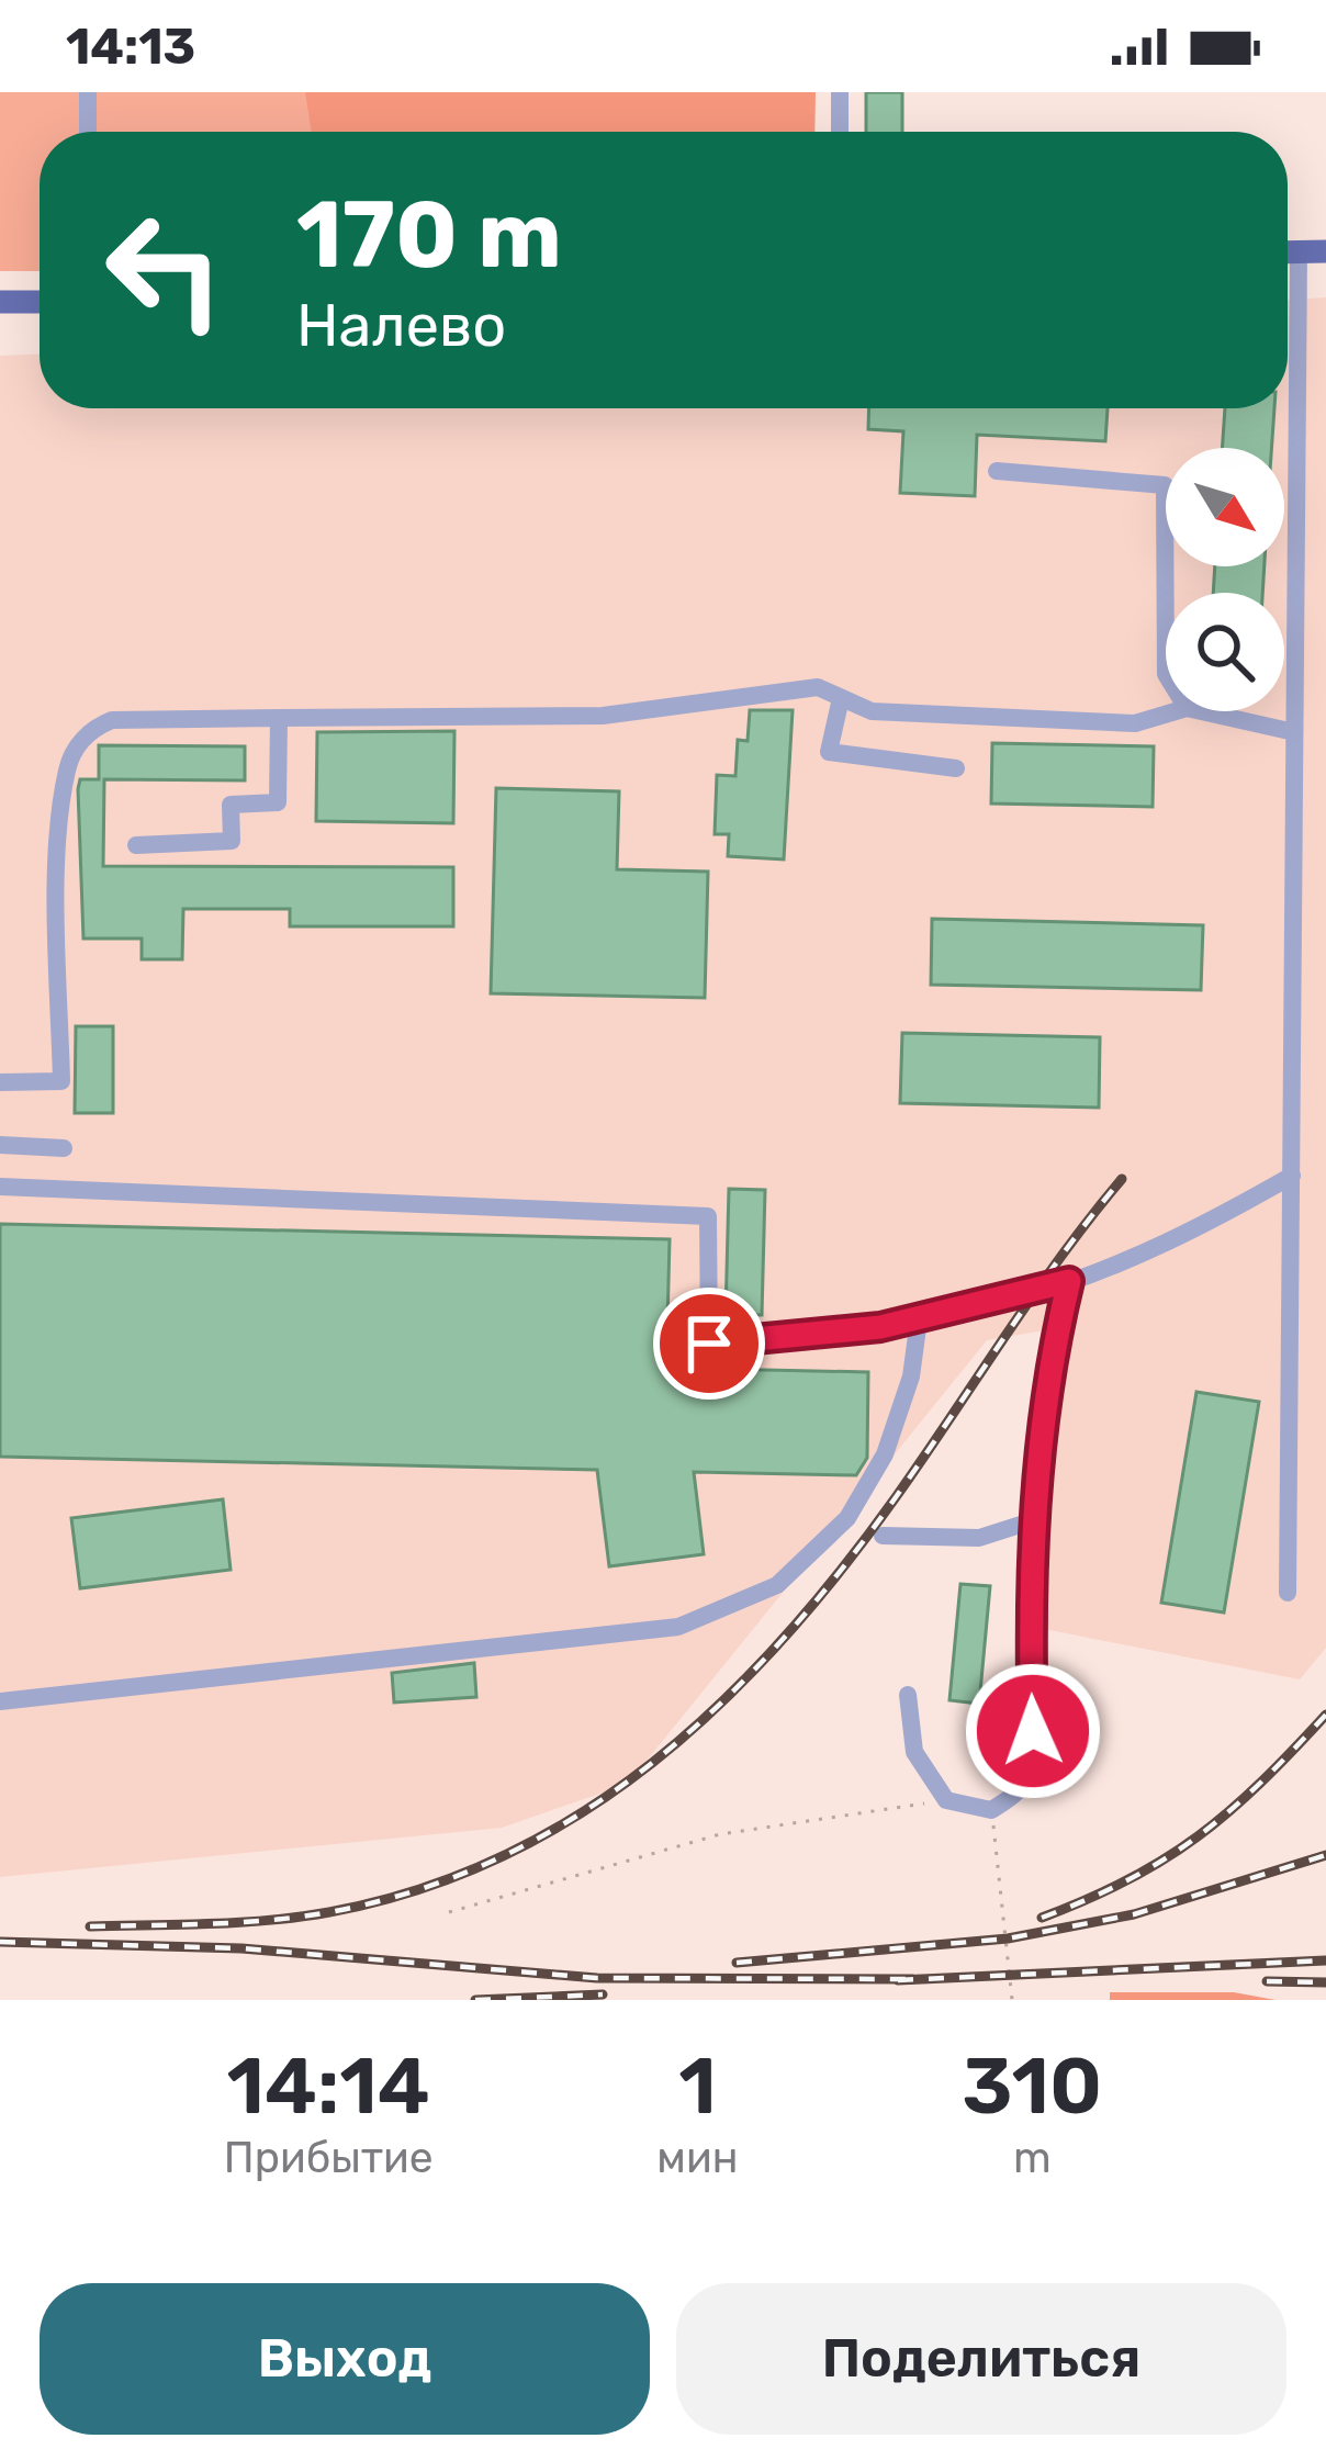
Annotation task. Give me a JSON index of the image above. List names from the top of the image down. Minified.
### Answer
{"north":"bottom right","page":{"status":"14:13","turn":["170 m","Налево"],"eta":["14:14","Прибытие","1","мин","310","m"],"buttons":["Выход","Поделиться"]}}
